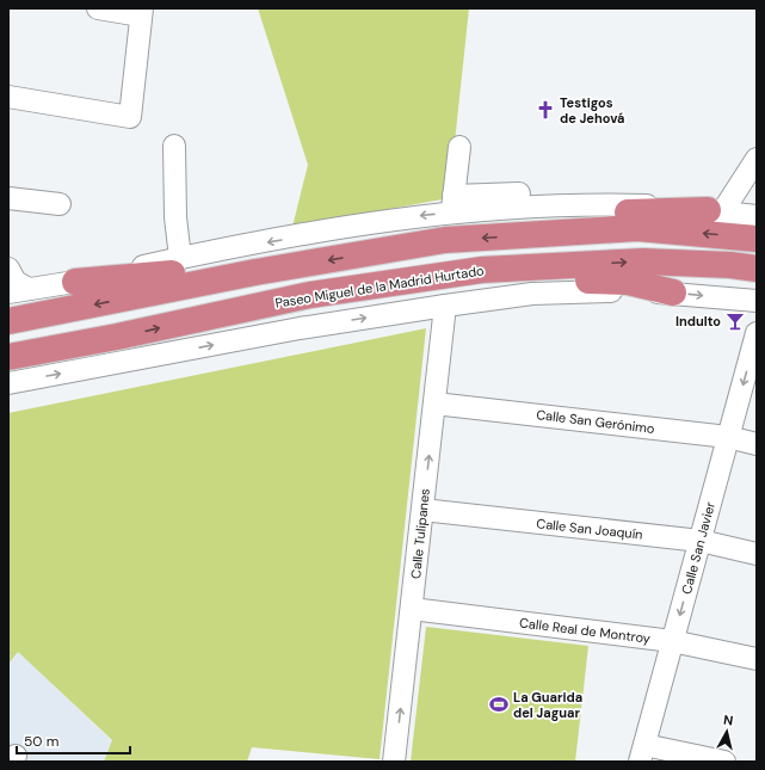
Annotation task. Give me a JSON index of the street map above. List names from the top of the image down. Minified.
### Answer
{"streets":{"highway":["Paseo Miguel de la Madrid Hurtado"],"street":["Calle San Gerónimo","Calle San Joaquín","Calle Tulipanes","Calle San Javier","Calle Real de Montroy"]},"crossings":[["Calle San Gerónimo","Calle Tulipanes"],["Calle San Gerónimo","Calle San Javier"],["Calle San Joaquín","Calle Tulipanes"],["Calle San Joaquín","Calle San Javier"],["Calle Tulipanes","Calle Real de Montroy"],["Calle San Javier","Calle Real de Montroy"]],"one_way":["Calle Tulipanes","Calle San Javier"],"places":{"church":["Testigos de Jehová"],"bar":["Indulto"],"sports":["La Guarida del Jaguar"]},"scale_bar":"50 m","north":"top"}
